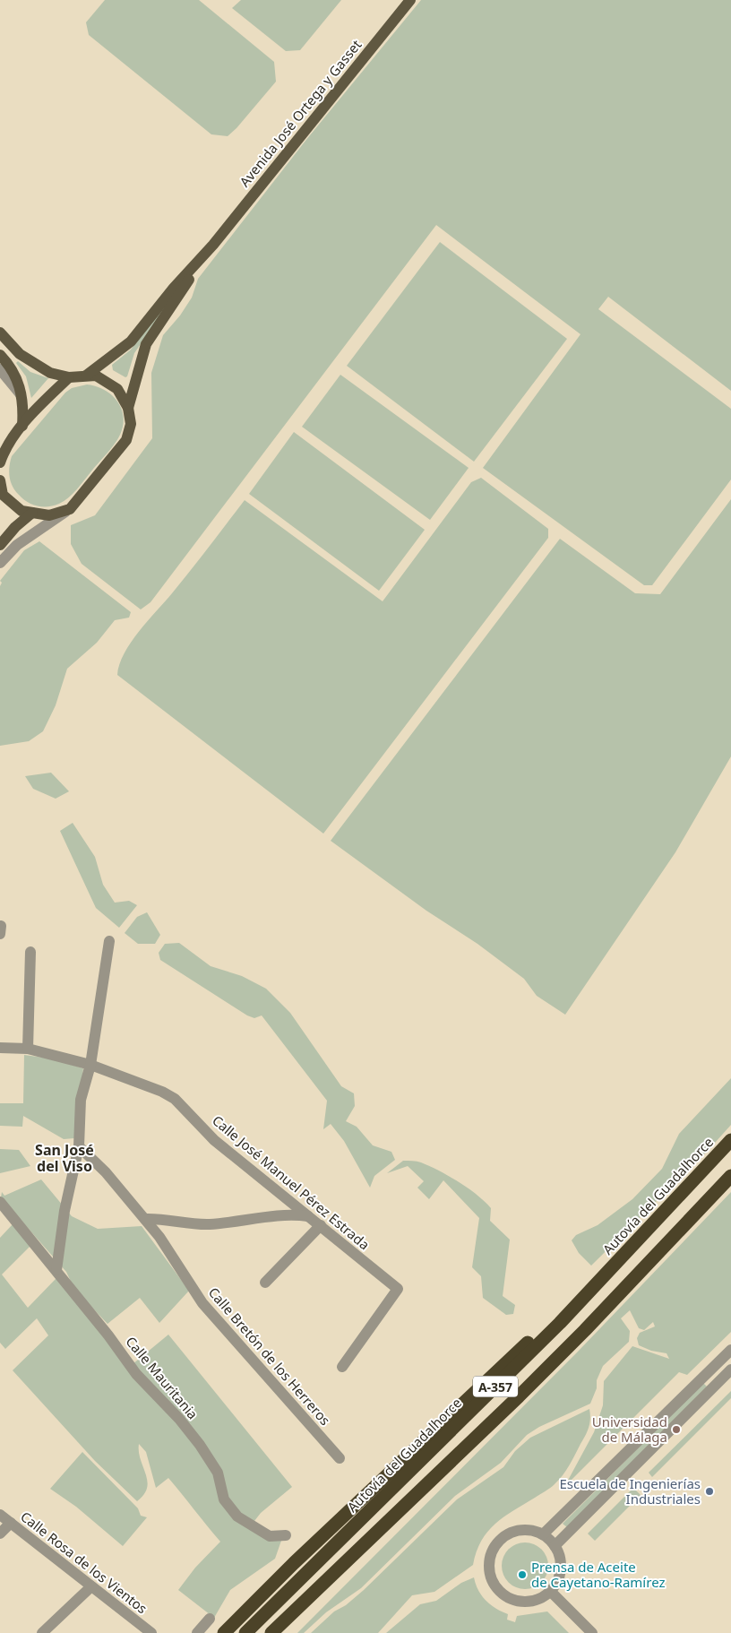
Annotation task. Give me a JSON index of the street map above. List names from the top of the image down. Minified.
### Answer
{"streets":{"highway":["Autovía del Guadalhorce","A-357"],"main road":["Avenida José Ortega y Gasset"],"street":["Calle José Manuel Pérez Estrada","Calle Bretón de los Herreros","Calle Mauritania","Calle Rosa de los Vientos"]},"districts":["San José del Viso"],"places":["Universidad de Málaga","Escuela de Ingenierías Industriales","Prensa de Aceite de Cayetano-Ramírez"]}
